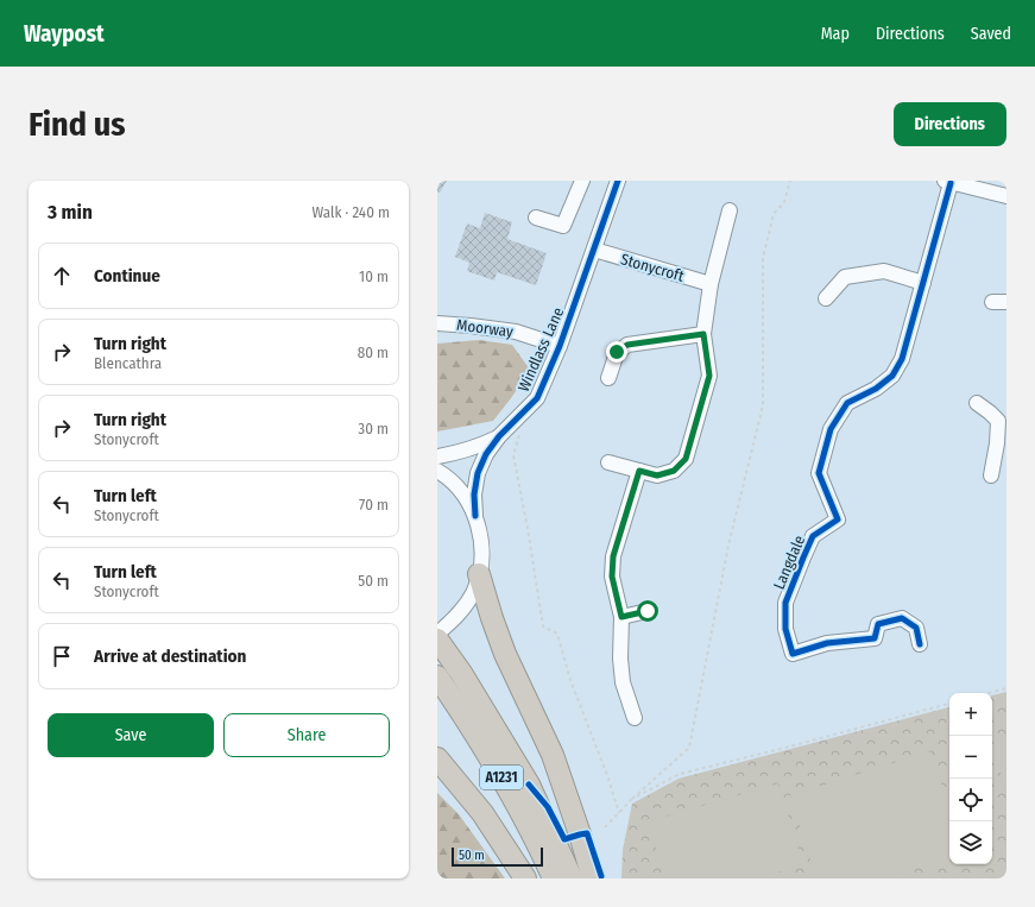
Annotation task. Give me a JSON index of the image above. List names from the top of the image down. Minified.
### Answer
{"streets":{"highway":["A1231"],"street":["Stonycroft","Moorway","Windlass Lane","Langdale"]},"crossings":[["Stonycroft","Windlass Lane"],["Moorway","Windlass Lane"]],"scale_bar":"50 m","page":{"header":"Waypost","nav":["Map","Directions","Saved"],"buttons":["Directions",["Save","Share"]],"title":"Find us","heading":["3 min","Walk · 240 m"],"list":[["Continue","10 m"],["Turn right","Blencathra","80 m"],["Turn right","Stonycroft","30 m"],["Turn left","Stonycroft","70 m"],["Turn left","Stonycroft","50 m"],"Arrive at destination"],"map_buttons":["+","−"],"scale":"50 m"}}
